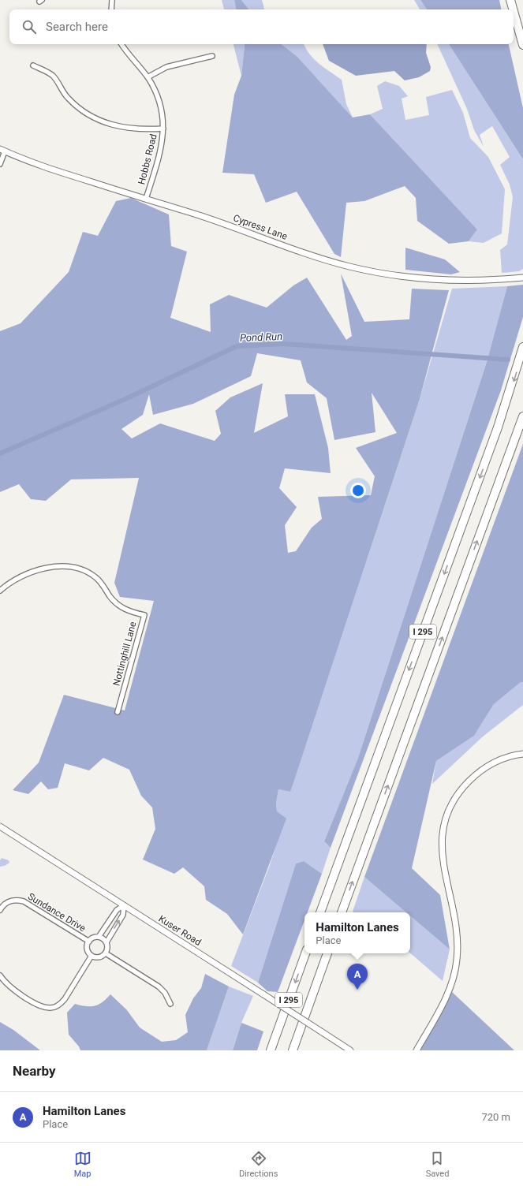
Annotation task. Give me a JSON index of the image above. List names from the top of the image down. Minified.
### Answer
{"streets":{"highway":["I 295"],"street":["Hobbs Road","Cypress Lane","Nottinghill Lane","Sundance Drive","Kuser Road"]},"crossings":[["Hobbs Road","Cypress Lane"],["Sundance Drive","Kuser Road"]],"water":["Pond Run"],"page":{"search":"Search here","popup":["Hamilton Lanes","Place"],"pins":"A","heading":"Nearby","list":[{"mark":"A","name":"Hamilton Lanes","note":"Place","value":"720 m"}],"nav":["Map","Directions","Saved"]}}
